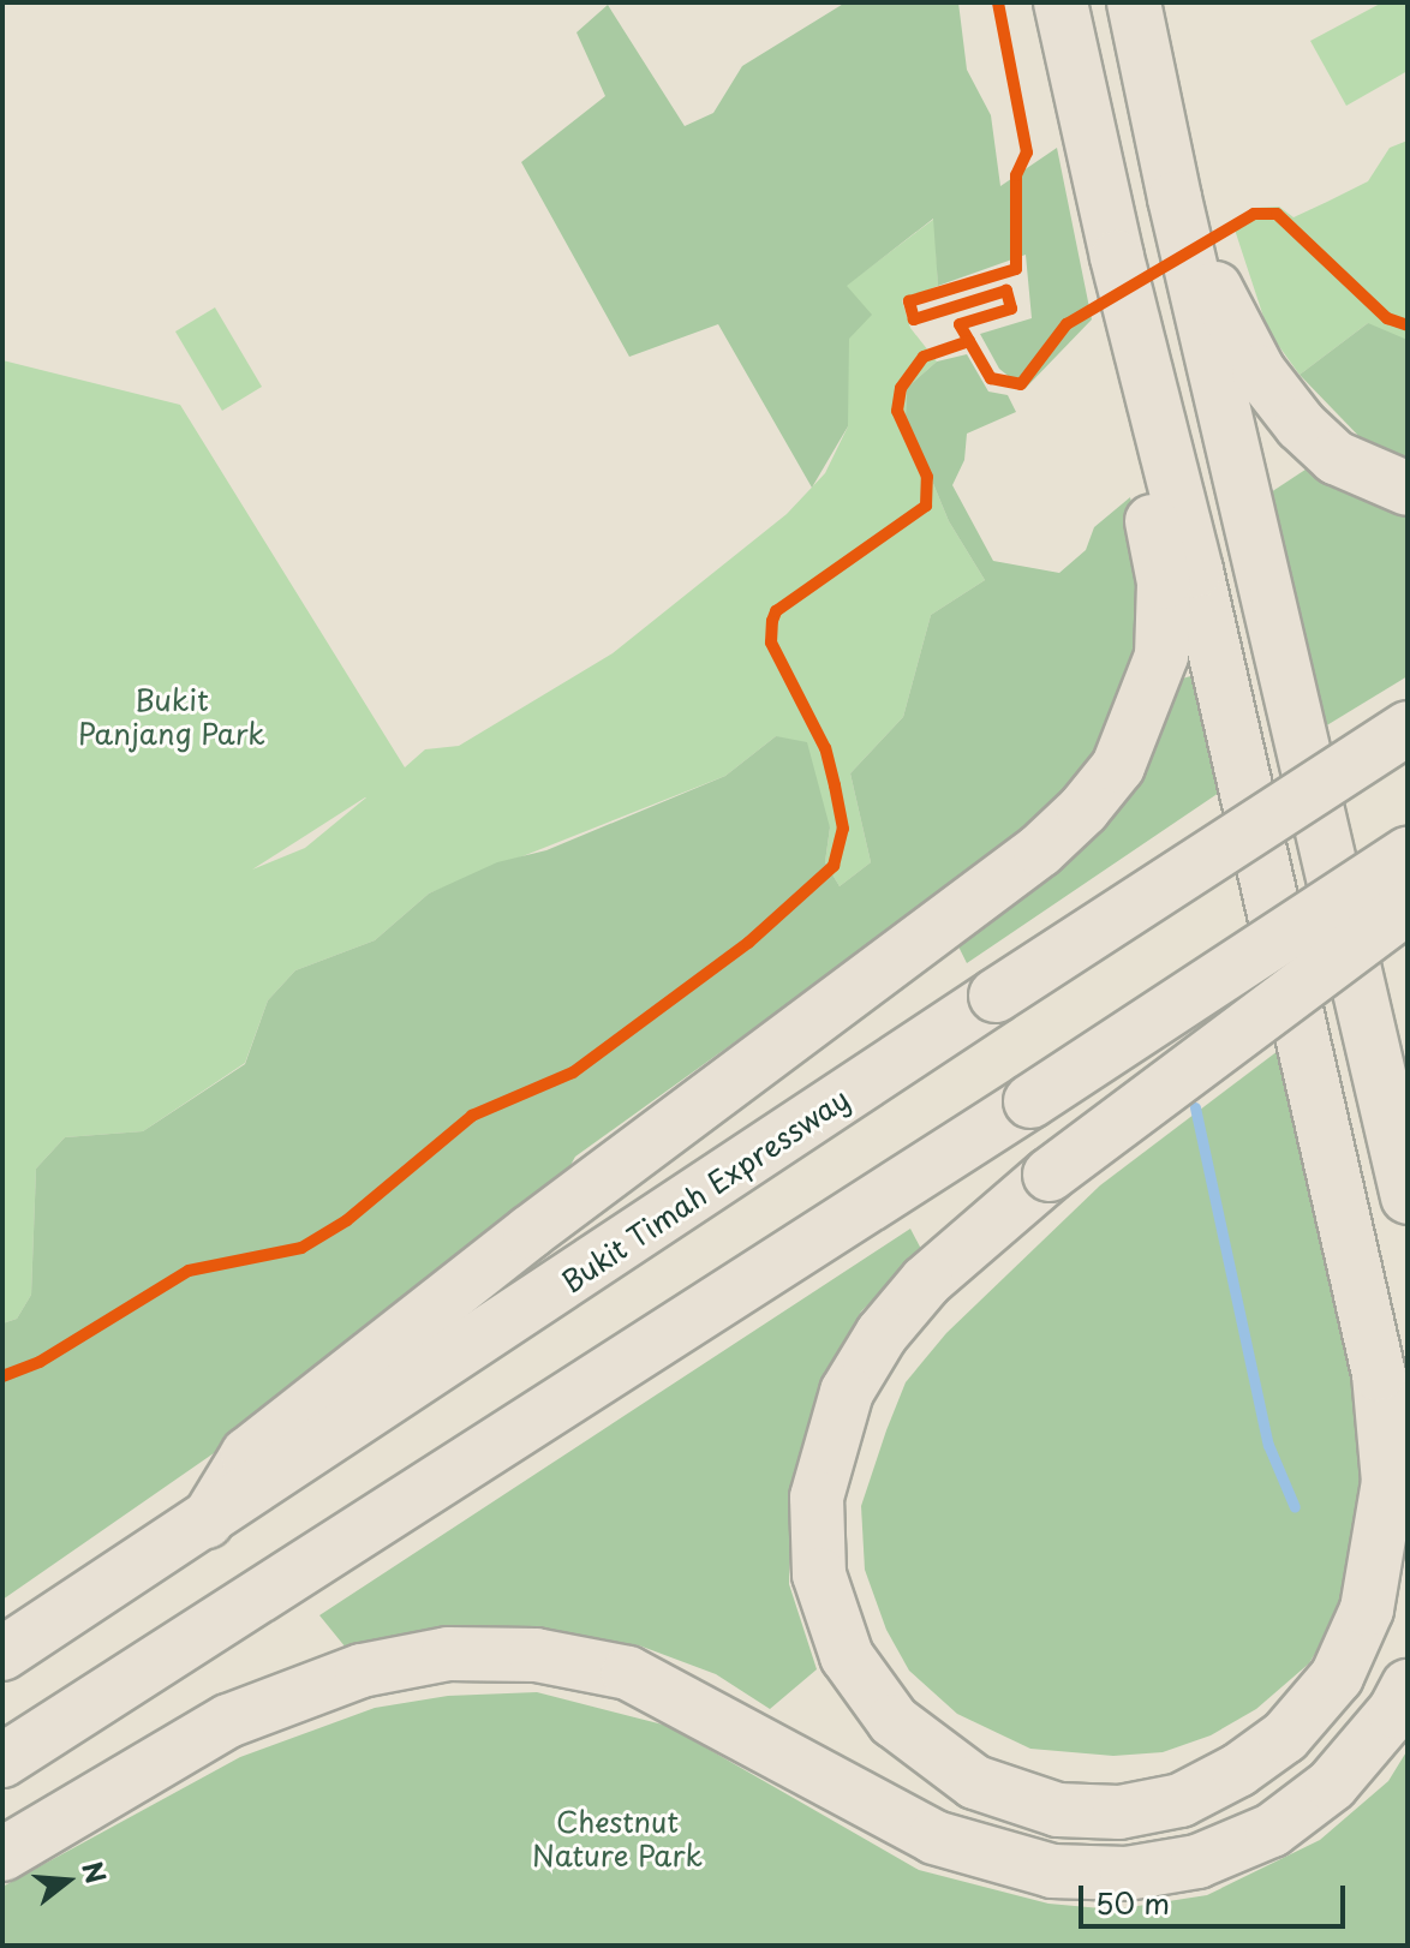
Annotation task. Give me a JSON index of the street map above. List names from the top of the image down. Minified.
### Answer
{"streets":{"main road":["Bukit Timah Expressway"]},"parks":["Bukit Panjang Park","Chestnut Nature Park"],"scale_bar":"50 m","north":"right"}
